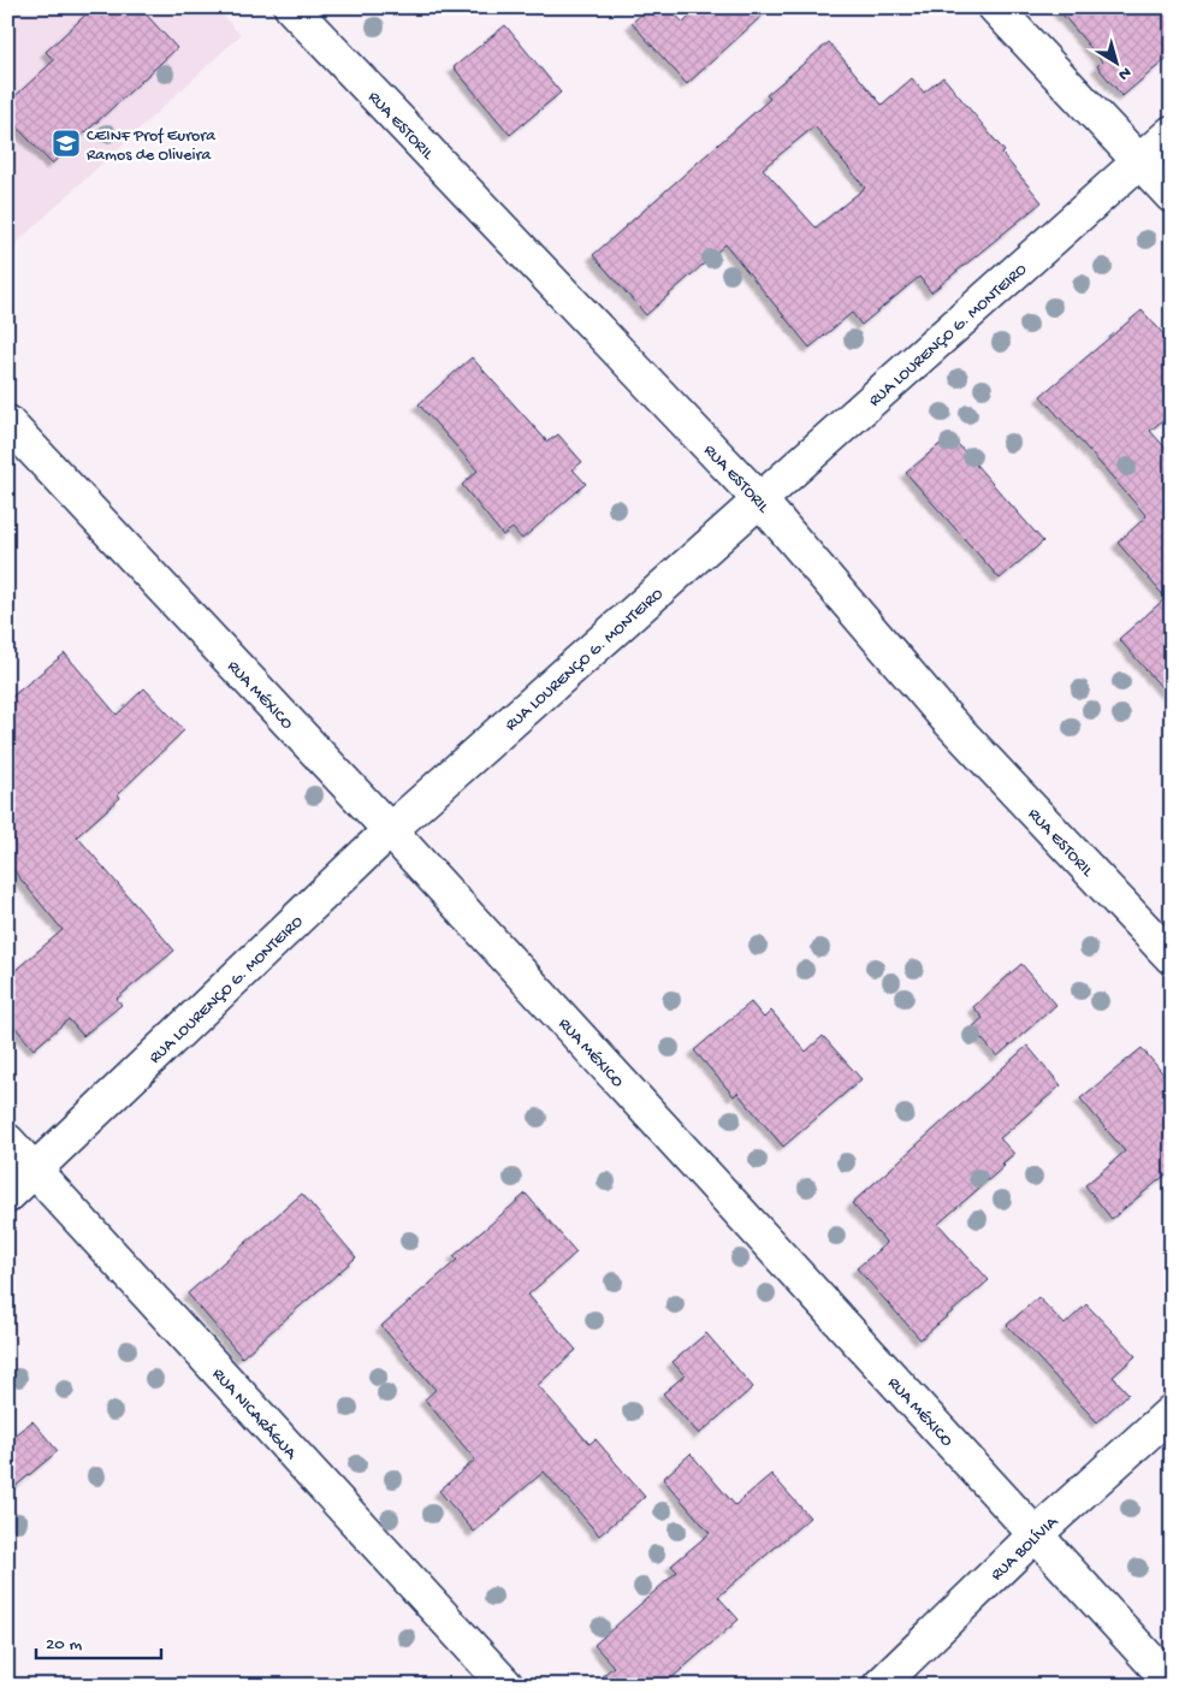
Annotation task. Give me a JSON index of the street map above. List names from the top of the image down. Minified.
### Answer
{"streets":{"street":["RUA ESTORIL","RUA LOURENÇO G. MONTEIRO","RUA MÉXICO","RUA NICARÁGUA","RUA BOLÍVIA"]},"crossings":[["RUA ESTORIL","RUA LOURENÇO G. MONTEIRO"],["RUA LOURENÇO G. MONTEIRO","RUA MÉXICO"],["RUA LOURENÇO G. MONTEIRO","RUA NICARÁGUA"],["RUA MÉXICO","RUA BOLÍVIA"]],"places":{"school or university":["CEINF Prof Eurora Ramos de Oliveira"]},"scale_bar":"20 m","north":"bottom right"}
